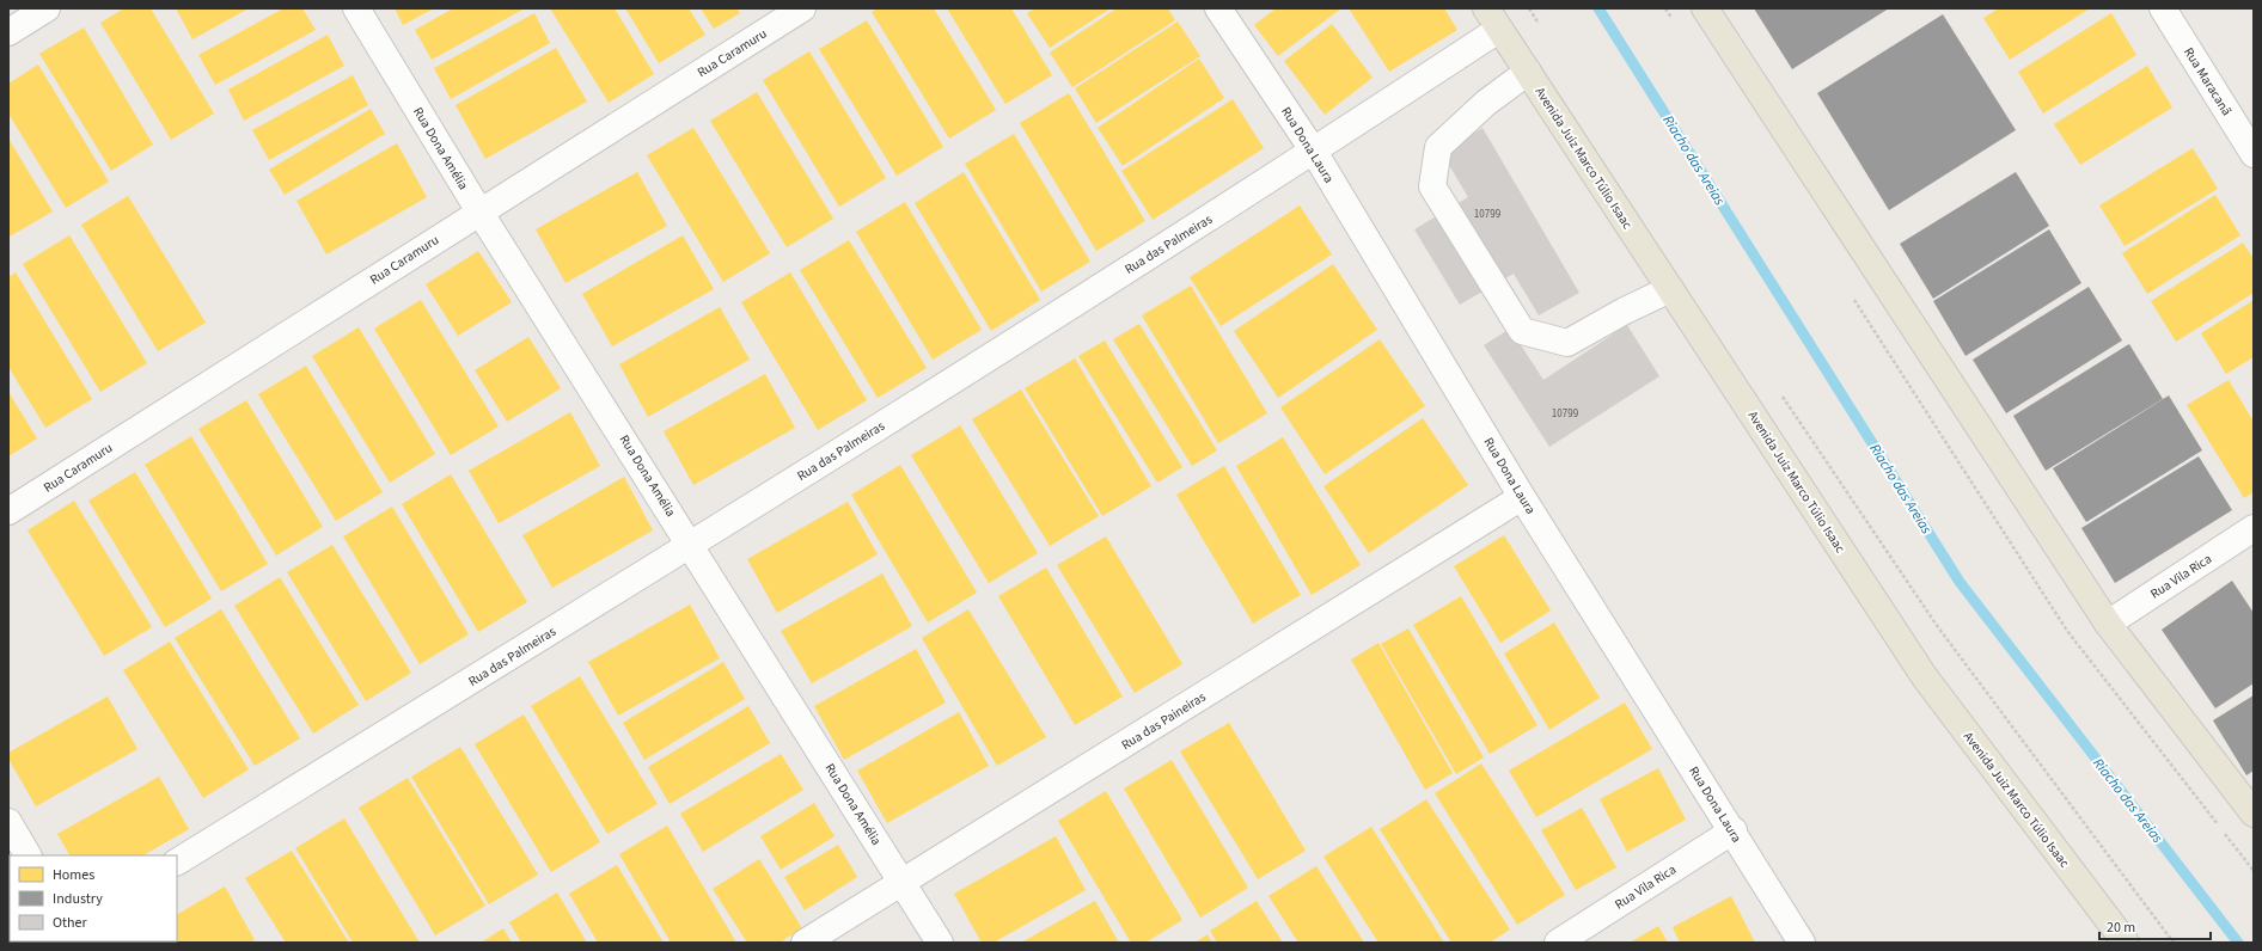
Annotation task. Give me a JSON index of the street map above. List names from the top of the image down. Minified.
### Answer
{"streets":{"main road":["Avenida Juiz Marco Túlio Isaac"],"street":["Rua Caramuru","Rua Maracanã","Rua Dona Laura","Rua Dona Amélia","Rua das Palmeiras","Rua Vila Rica","Rua das Paineiras"]},"crossings":[["Rua Caramuru","Rua Dona Amélia"],["Rua Dona Laura","Rua das Palmeiras"],["Rua Dona Laura","Rua Vila Rica"],["Rua Dona Laura","Rua das Paineiras"],["Rua Dona Amélia","Rua das Palmeiras"],["Rua Dona Amélia","Rua das Paineiras"],["Avenida Juiz Marco Túlio Isaac","Rua das Palmeiras"]],"water":["Riacho das Areias"],"house_numbers":["10799","10799"],"legend":["Homes","Industry","Other"],"scale_bar":"20 m"}
